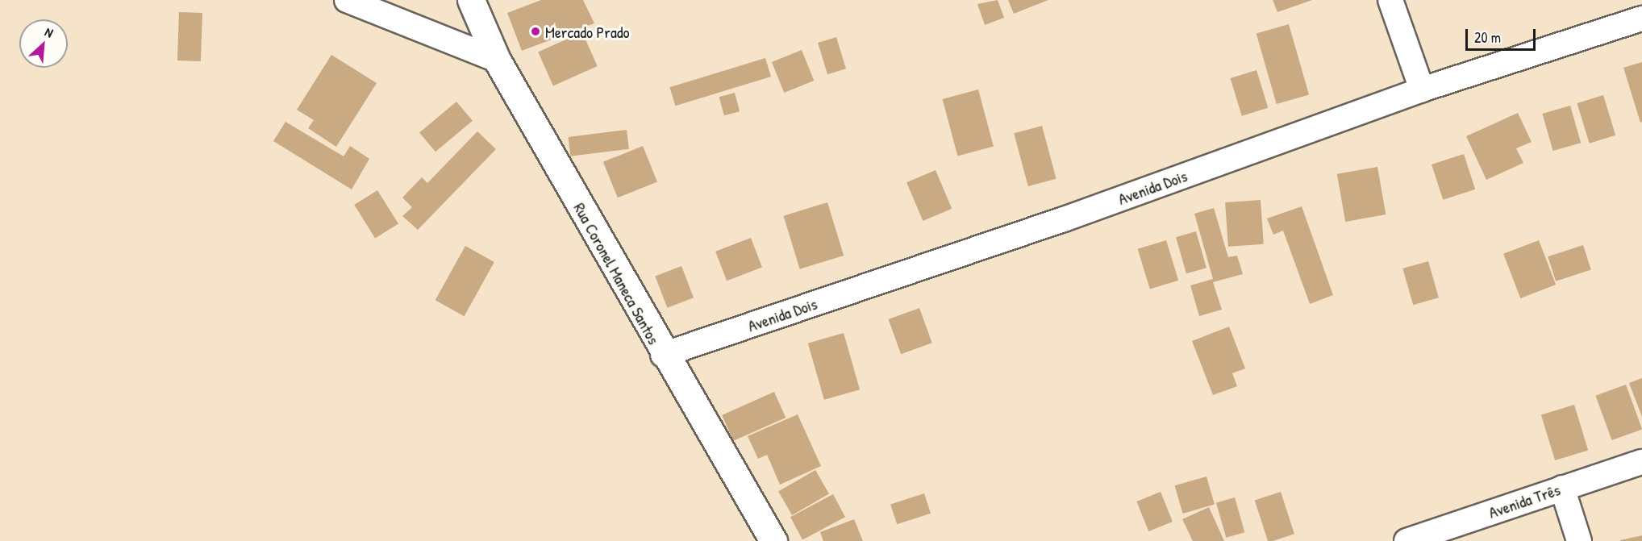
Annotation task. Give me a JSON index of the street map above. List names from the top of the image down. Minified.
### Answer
{"streets":{"street":["Avenida Dois","Rua Coronel Maneca Santos","Avenida Três"]},"crossings":[["Avenida Dois","Rua Coronel Maneca Santos"]],"places":["Mercado Prado"],"scale_bar":"20 m","north":"top right"}
